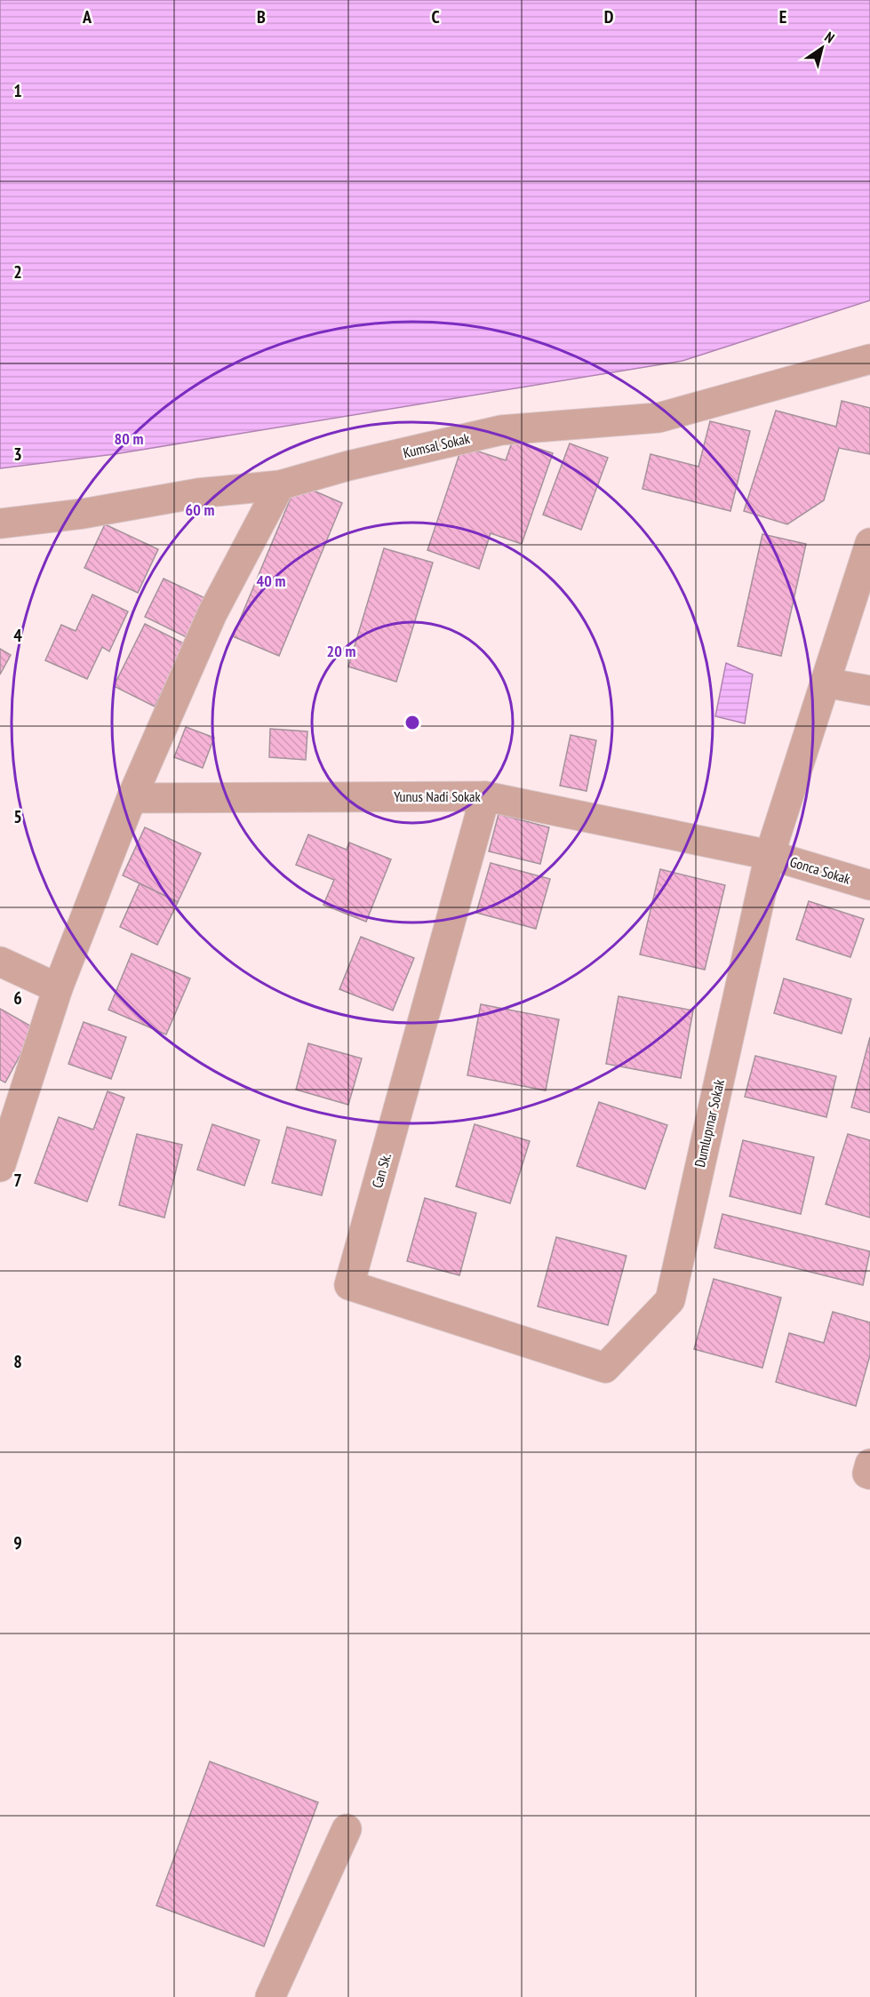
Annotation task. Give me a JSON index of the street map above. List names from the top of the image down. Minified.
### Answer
{"streets":{"street":["Kumsal Sokak","Yunus Nadi Sokak","Gonca Sokak","Dumlupınar Sokak","Can Sk."]},"crossings":[["Yunus Nadi Sokak","Gonca Sokak"],["Yunus Nadi Sokak","Dumlupınar Sokak"],["Yunus Nadi Sokak","Can Sk."],["Gonca Sokak","Dumlupınar Sokak"],["Dumlupınar Sokak","Can Sk."]],"north":"top right","grid":{"columns":["A","B","C","D","E"],"rows":["1","2","3","4","5","6","7","8","9"]},"rings":["80 m","60 m","40 m","20 m"]}
